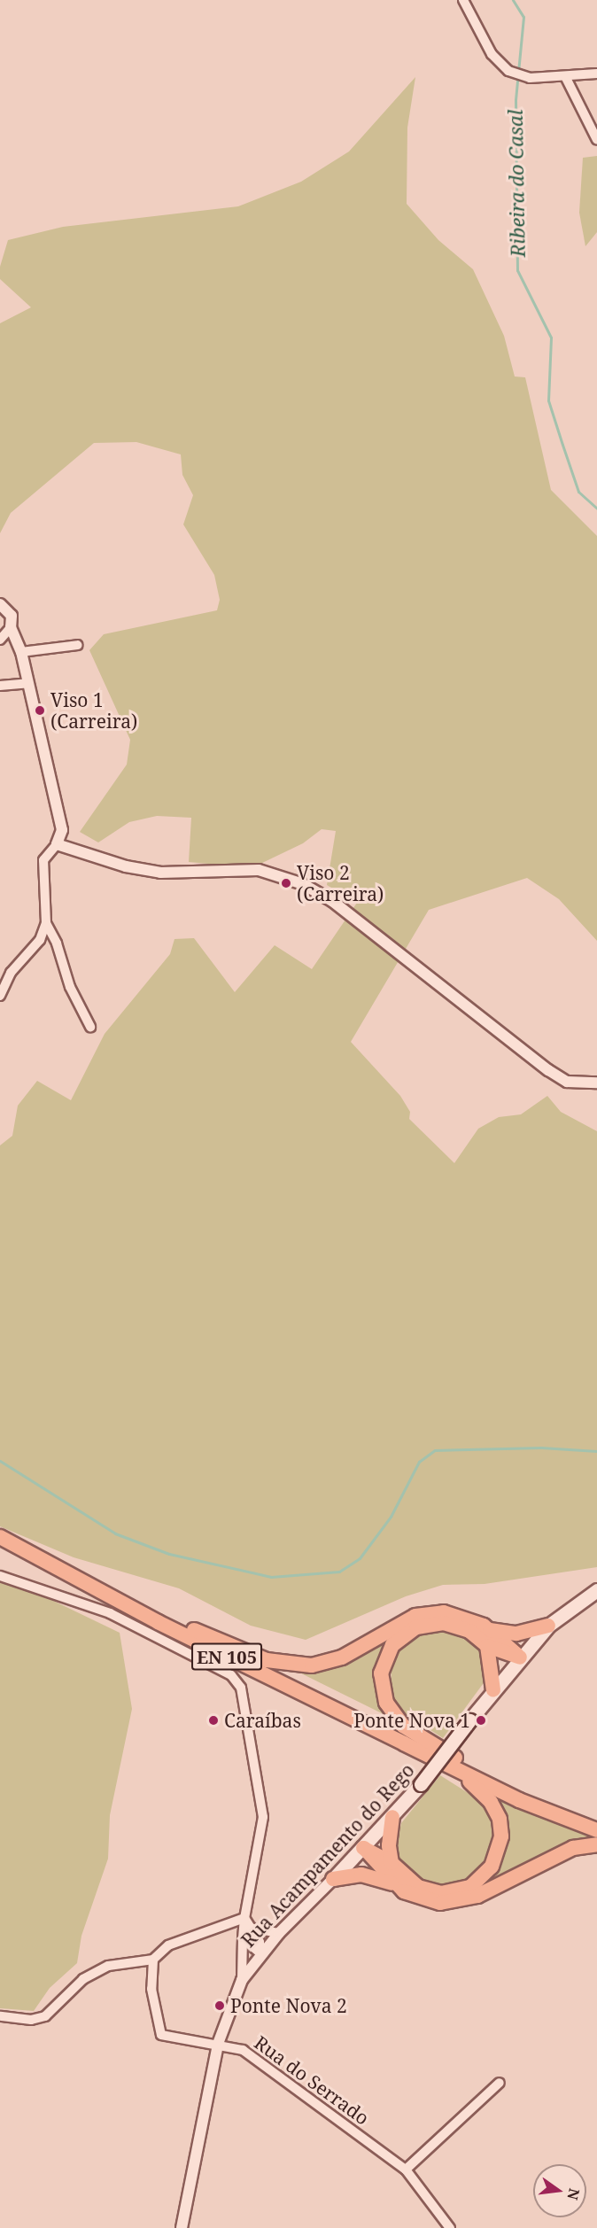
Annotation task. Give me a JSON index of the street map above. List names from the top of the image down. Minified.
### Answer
{"streets":{"main road":["EN 105","Rua Acampamento do Rego"],"street":["Rua do Serrado"]},"crossings":[["Rua Acampamento do Rego","Rua do Serrado"]],"water":["Ribeira do Casal"],"places":["Viso 1 (Carreira)","Viso 2 (Carreira)","Caraíbas","Ponte Nova 1","Ponte Nova 2"],"north":"right"}
